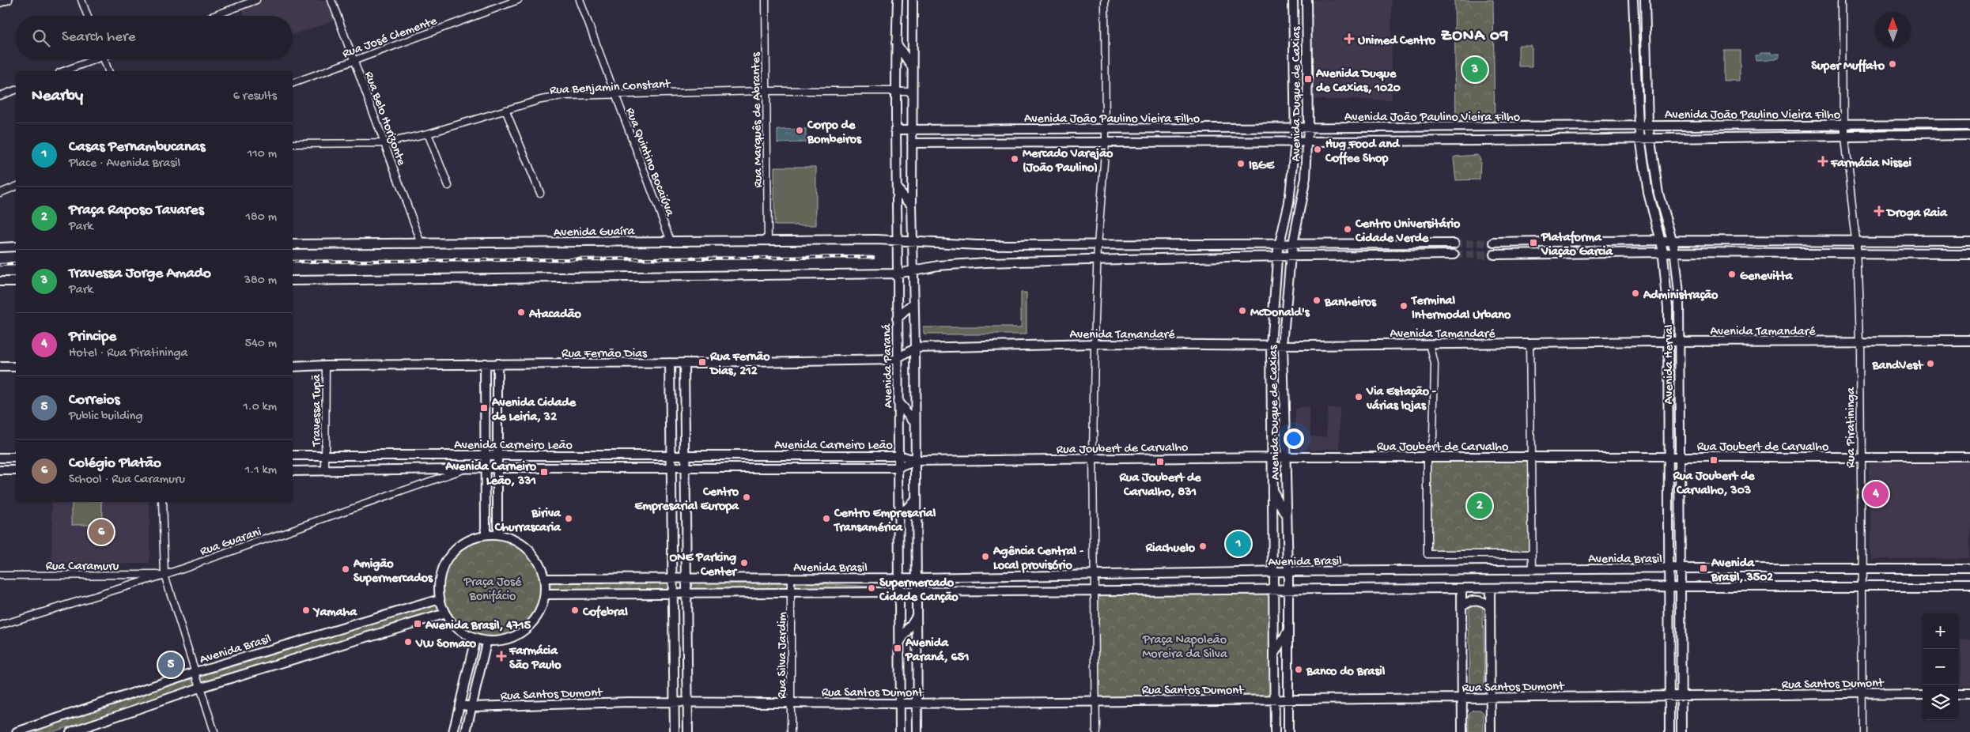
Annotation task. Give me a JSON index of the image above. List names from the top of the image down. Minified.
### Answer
{"streets":{"main road":["Avenida Duque de Caxias","Avenida João Paulino Vieira Filho","Avenida Guaíra","Avenida Tamandaré","Rua Fernão Dias","Avenida Herval","Avenida Paraná","Avenida Carneiro Leão","Rua Joubert de Carvalho","Avenida Brasil","Rua Santos Dumont"],"street":["Rua José Clemente","Rua Benjamin Constant","Rua Belo Horizonte","Rua Marquês de Abrantes","Rua Quintino Bocaiúva","Travessa Tupã","Rua Piratininga","Rua Guarani","Rua Caramuru","Rua Silva Jardim"]},"crossings":[["Rua José Clemente","Rua Belo Horizonte"],["Rua Benjamin Constant","Rua Belo Horizonte"],["Rua Benjamin Constant","Rua Marquês de Abrantes"],["Rua Benjamin Constant","Rua Quintino Bocaiúva"],["Rua Benjamin Constant","Avenida Paraná"],["Avenida Duque de Caxias","Avenida João Paulino Vieira Filho"],["Avenida Duque de Caxias","Avenida Guaíra"],["Avenida Duque de Caxias","Avenida Tamandaré"],["Avenida Duque de Caxias","Rua Joubert de Carvalho"],["Avenida Duque de Caxias","Avenida Brasil"],["Avenida Duque de Caxias","Rua Santos Dumont"],["Avenida João Paulino Vieira Filho","Avenida Herval"],["Avenida João Paulino Vieira Filho","Avenida Paraná"],["Avenida João Paulino Vieira Filho","Rua Piratininga"],["Rua Belo Horizonte","Avenida Guaíra"],["Rua Marquês de Abrantes","Avenida Guaíra"],["Rua Quintino Bocaiúva","Avenida Guaíra"],["Avenida Guaíra","Avenida Paraná"],["Avenida Tamandaré","Avenida Herval"],["Avenida Tamandaré","Rua Piratininga"],["Rua Fernão Dias","Avenida Paraná"],["Rua Fernão Dias","Travessa Tupã"],["Avenida Herval","Rua Joubert de Carvalho"],["Avenida Herval","Avenida Brasil"],["Avenida Herval","Rua Santos Dumont"],["Avenida Paraná","Avenida Carneiro Leão"],["Avenida Paraná","Avenida Brasil"],["Avenida Paraná","Rua Santos Dumont"],["Travessa Tupã","Avenida Carneiro Leão"],["Rua Piratininga","Rua Joubert de Carvalho"],["Rua Piratininga","Avenida Brasil"],["Rua Piratininga","Rua Santos Dumont"],["Avenida Carneiro Leão","Rua Joubert de Carvalho"],["Avenida Carneiro Leão","Rua Guarani"],["Rua Guarani","Rua Caramuru"],["Avenida Brasil","Rua Silva Jardim"],["Rua Silva Jardim","Rua Santos Dumont"]],"districts":["ZONA 09"],"parks":["Praça José Bonifácio","Praça Napoleão Moreira da Silva"],"places":{"health":["Unimed Centro","Farmácia Nissei","Droga Raia","Farmácia São Paulo"],"other":["Super Muffato","Corpo de Bombeiros","Hug Food and Coffee Shop","Mercado Varejão (João Paulino)","IBGE","Centro Universitário Cidade Verde","Genevitta","Administração","Banheiros","Terminal Intermodal Urbano","McDonald's","Atacadão","BandVest","Via Estação - várias lojas","Centro Empresarial Europa","Biriva Churrascaria","Centro Empresarial Transamérica","Riachuelo","Agência Central - Local provisório","ONE Parking Center","Amigão Supermercados","Supermercado Cidade Canção","Yamaha","Cofebral","VW Somaco","Banco do Brasil"],"transit":["Avenida Duque de Caxias, 1020","Plataforma Viação Garcia","Rua Fernão Dias, 212","Avenida Cidade de Leiria, 32","Rua Joubert de Carvalho, 303","Rua Joubert de Carvalho, 831","Avenida Carneiro Leão, 331","Avenida Brasil, 3502","Avenida Brasil, 4715","Avenida Paraná, 651"]},"north":"top","page":{"search":"Search here","pins":["3","4","2","6","1","5"],"heading":["Nearby","6 results"],"list":[{"mark":"1","name":"Casas Pernambucanas","note":"Place · Avenida Brasil","value":"110 m"},{"mark":"2","name":"Praça Raposo Tavares","note":"Park","value":"180 m"},{"mark":"3","name":"Travessa Jorge Amado","note":"Park","value":"380 m"},{"mark":"4","name":"Principe","note":"Hotel · Rua Piratininga","value":"540 m"},{"mark":"5","name":"Correios","note":"Public building","value":"1.0 km"},{"mark":"6","name":"Colégio Platão","note":"School · Rua Caramuru","value":"1.1 km"}],"map_buttons":["+","−"]}}
